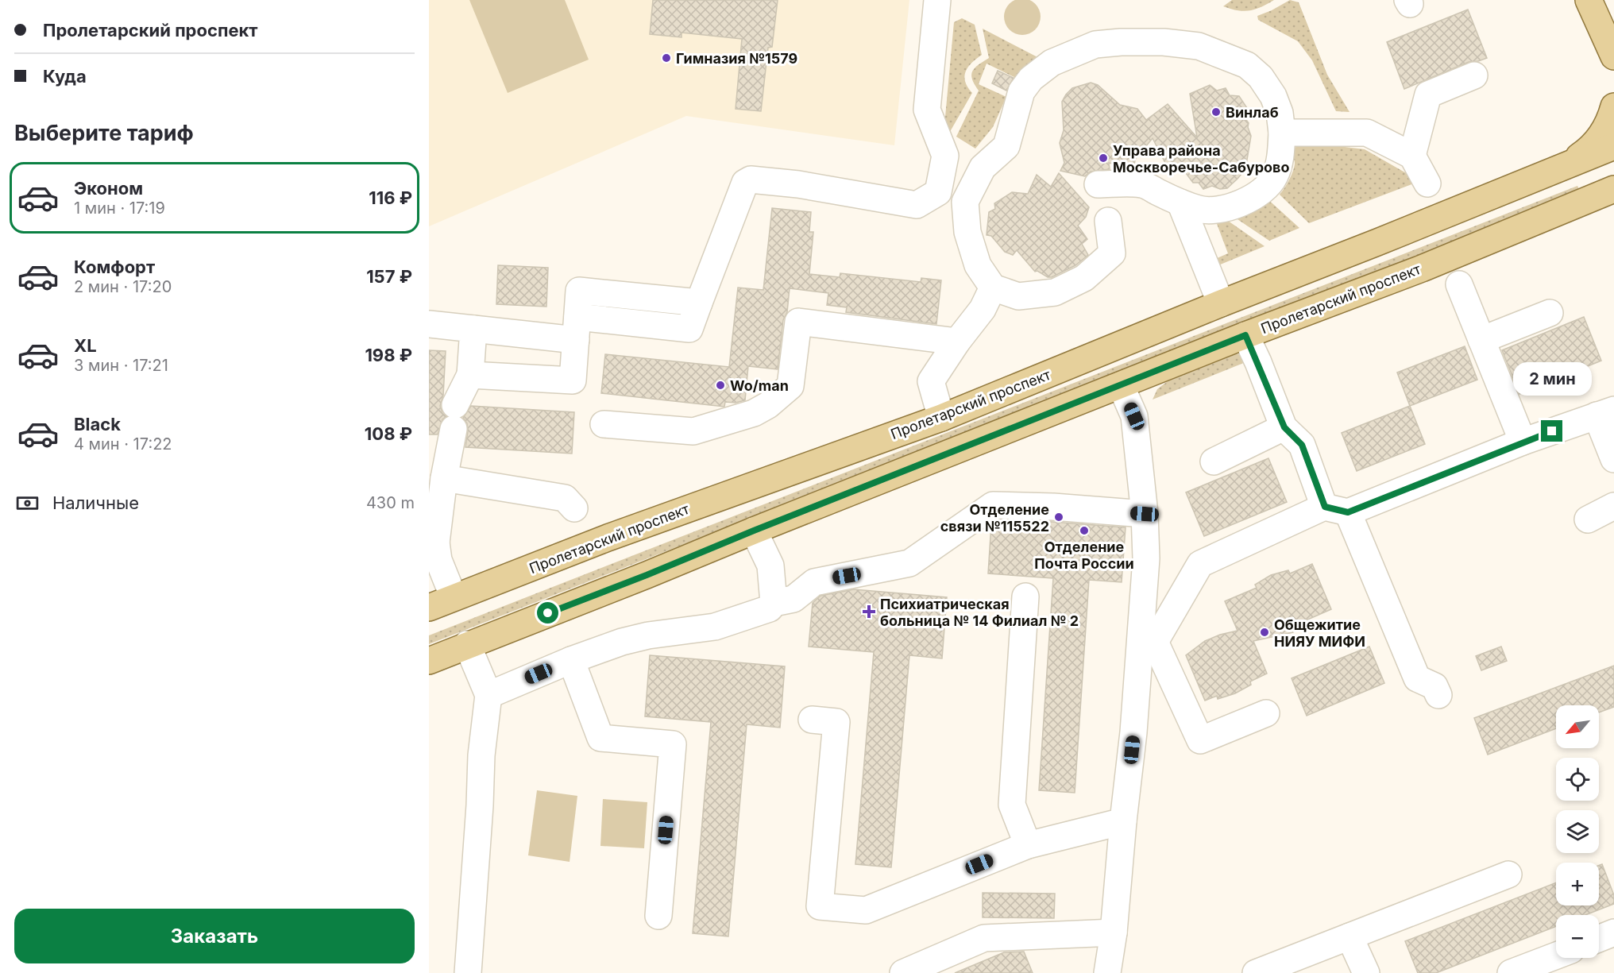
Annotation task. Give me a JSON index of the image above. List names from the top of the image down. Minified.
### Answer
{"streets":{"main road":["Пролетарский проспект"]},"places":{"other":["Гимназия №1579","Винлаб","Управа района Москворечье-Сабурово","Wo/man","Отделение связи №115522","Отделение Почта России","Общежитие НИЯУ МИФИ"],"health":["Психиатрическая больница № 14 Филиал № 2"]},"north":"bottom left","page":{"banner":["Пролетарский проспект","Куда"],"heading":"Выберите тариф","list":[{"name":"Эконом","note":"1 мин · 17:19","value":"116 ₽"},{"name":"Комфорт","note":"2 мин · 17:20","value":"157 ₽"},{"name":"XL","note":"3 мин · 17:21","value":"198 ₽"},{"name":"Black","note":"4 мин · 17:22","value":"108 ₽"}],"bubble":"2 мин","pay":["Наличные","430 m"],"map_buttons":["+","−"],"buttons":"Заказать"}}
